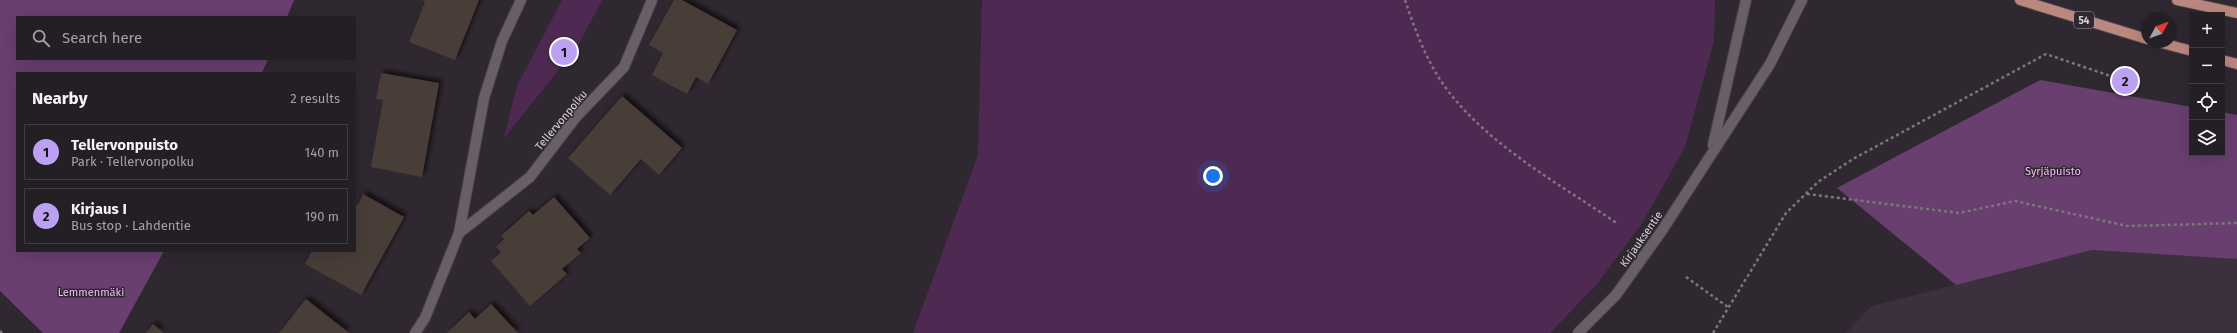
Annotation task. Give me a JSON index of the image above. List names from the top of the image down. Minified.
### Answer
{"streets":{"main road":["54"],"street":["Tellervonpolku","Kirjauksentie"]},"parks":["Syrjäpuisto","Lemmenmäki"],"north":"top right","page":{"map_buttons":["+","−"],"search":"Search here","pins":["1","2"],"heading":["Nearby","2 results"],"list":[{"mark":"1","name":"Tellervonpuisto","note":"Park · Tellervonpolku","value":"140 m"},{"mark":"2","name":"Kirjaus I","note":"Bus stop · Lahdentie","value":"190 m"}]}}
